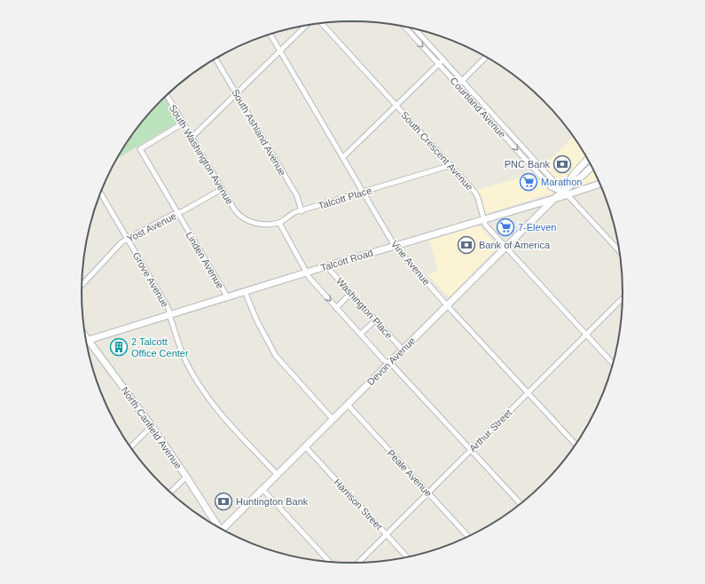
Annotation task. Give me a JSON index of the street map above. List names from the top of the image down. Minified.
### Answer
{"streets":{"street":["Courtland Avenue","South Ashland Avenue","South Crescent Avenue","South Washington Avenue","Talcott Place","Yost Avenue","Linden Avenue","Talcott Road","Vine Avenue","Grove Avenue","Washington Place","Devon Avenue","North Canfield Avenue","Arthur Street","Peale Avenue","Harrison Street"]},"crossings":[["Courtland Avenue","Devon Avenue"],["South Ashland Avenue","Talcott Place"],["South Crescent Avenue","Talcott Place"],["South Crescent Avenue","Talcott Road"],["South Crescent Avenue","Devon Avenue"],["South Crescent Avenue","Arthur Street"],["South Washington Avenue","Talcott Place"],["South Washington Avenue","Yost Avenue"],["South Washington Avenue","Linden Avenue"],["Talcott Place","Vine Avenue"],["Yost Avenue","Linden Avenue"],["Yost Avenue","Grove Avenue"],["Linden Avenue","Talcott Road"],["Talcott Road","Vine Avenue"],["Talcott Road","Grove Avenue"],["Talcott Road","Washington Place"],["Talcott Road","Devon Avenue"],["Talcott Road","North Canfield Avenue"],["Vine Avenue","Devon Avenue"],["Vine Avenue","Arthur Street"],["Grove Avenue","Devon Avenue"],["Washington Place","Devon Avenue"],["Devon Avenue","Peale Avenue"],["Devon Avenue","Harrison Street"],["Arthur Street","Peale Avenue"],["Arthur Street","Harrison Street"]],"places":{"bank":["PNC Bank","Bank of America","Huntington Bank"],"supermarket":["Marathon","7-Eleven"],"building":["2 Talcott Office Center"]}}
